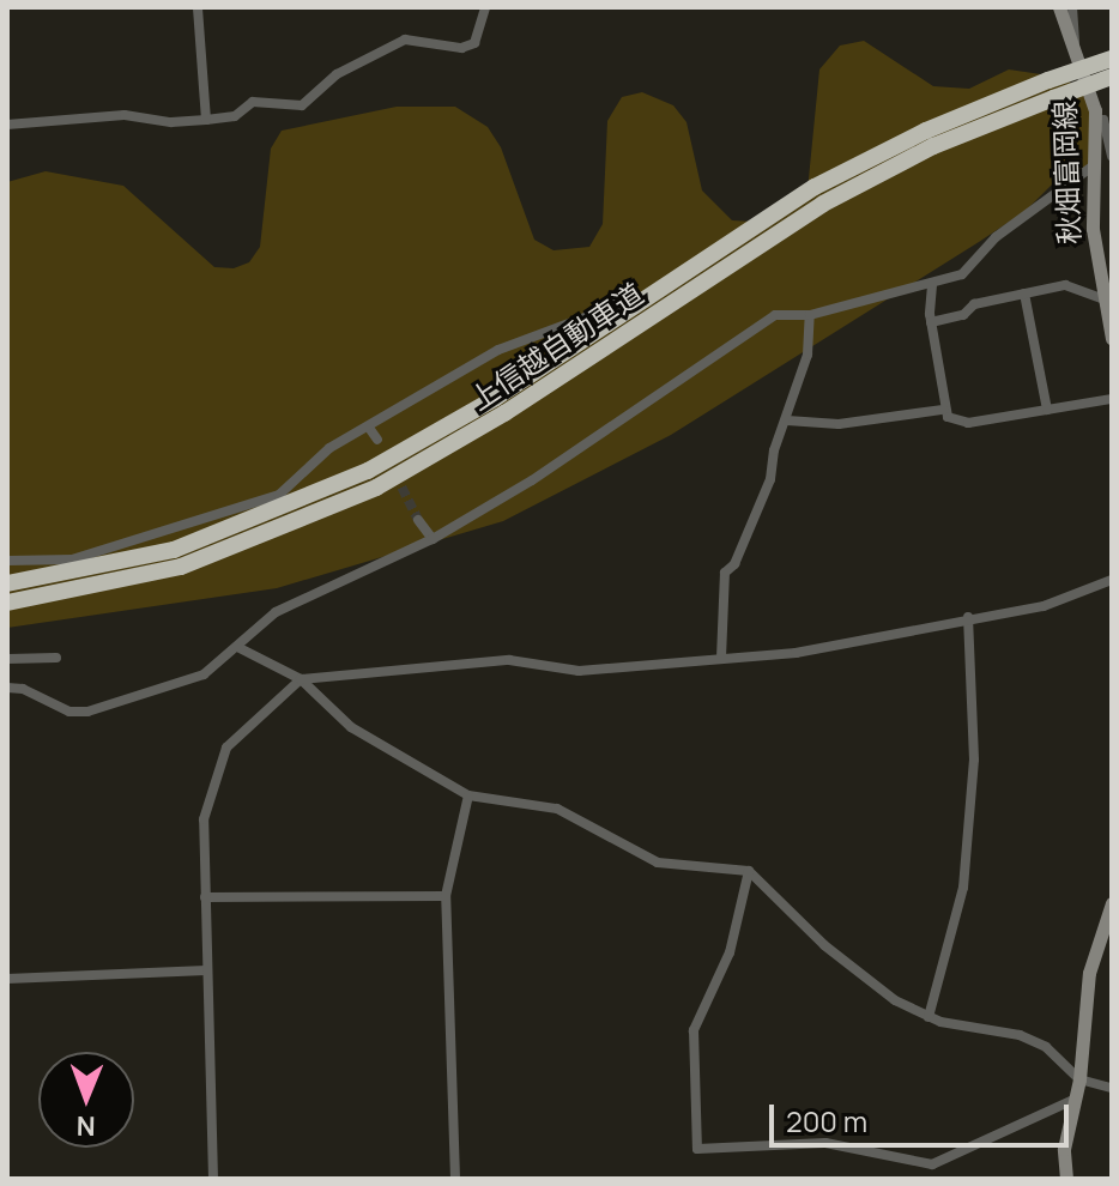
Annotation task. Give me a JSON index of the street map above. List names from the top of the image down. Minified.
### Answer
{"streets":{"highway":["上信越自動車道"],"main road":["秋畑富岡線"]},"scale_bar":"200 m","north":"bottom"}
